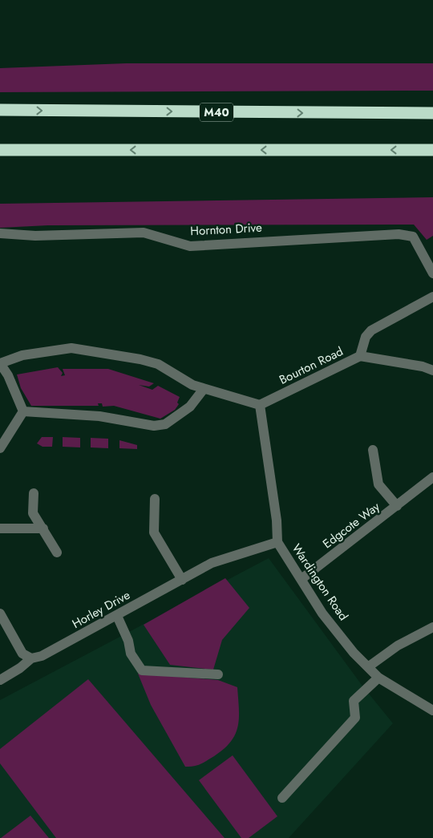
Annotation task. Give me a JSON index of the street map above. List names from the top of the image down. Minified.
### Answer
{"streets":{"highway":["M40"],"street":["Hornton Drive","Bourton Road","Edgcote Way","Wardington Road","Horley Drive"]},"crossings":[["Bourton Road","Wardington Road"],["Edgcote Way","Wardington Road"],["Wardington Road","Horley Drive"]]}
